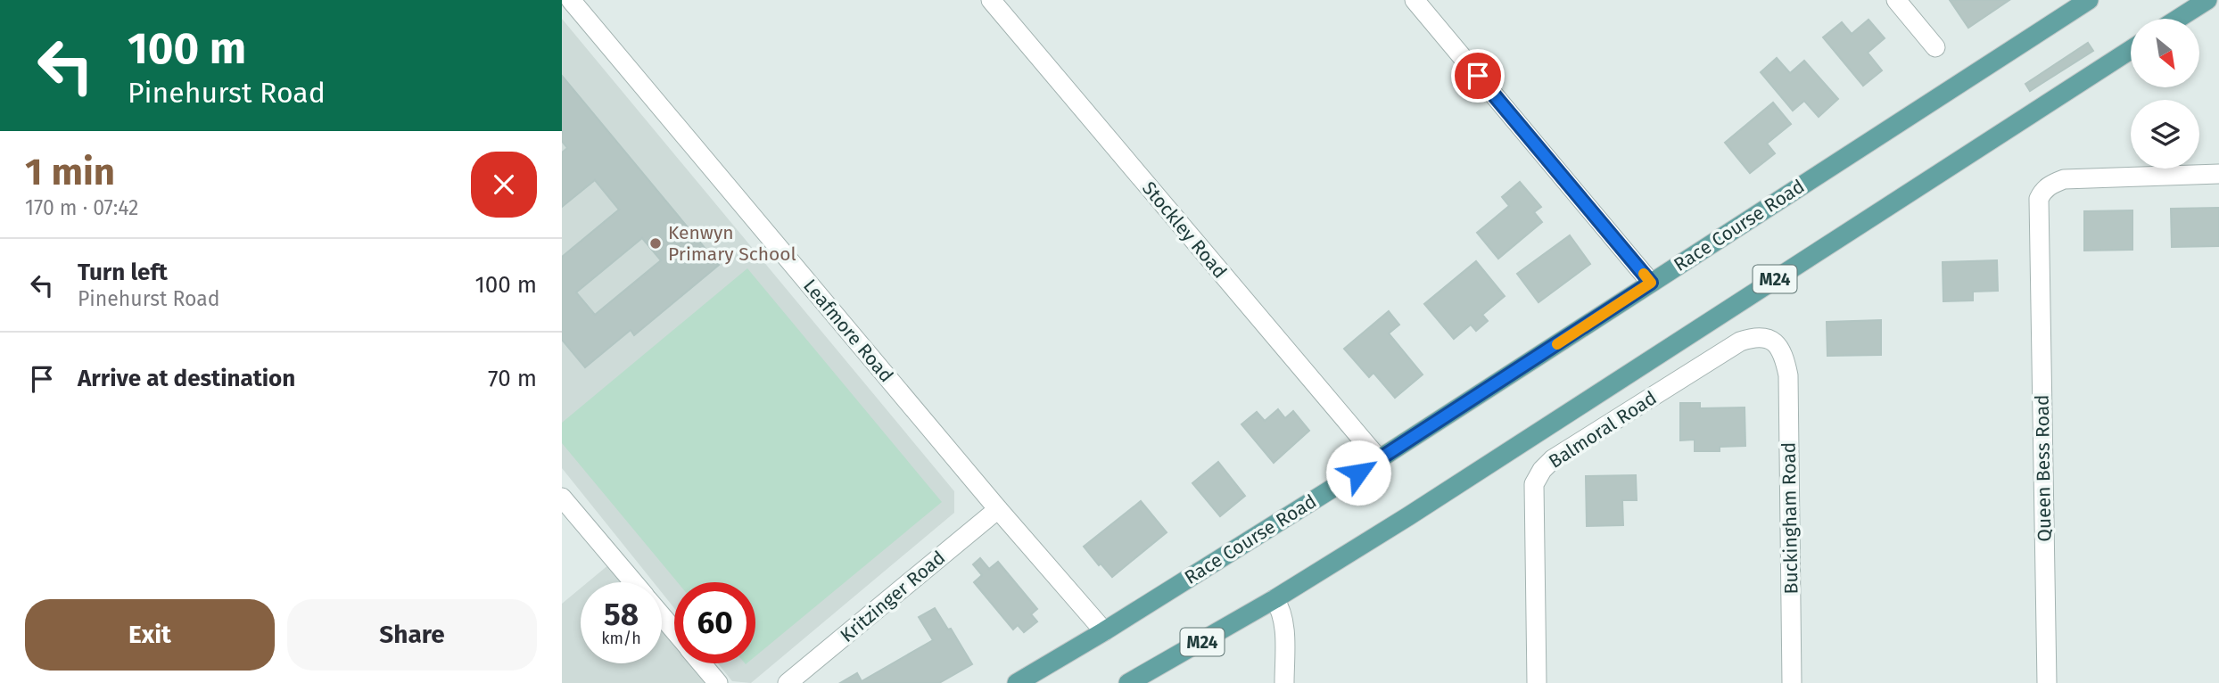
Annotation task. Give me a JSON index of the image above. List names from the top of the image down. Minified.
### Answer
{"streets":{"main road":["Race Course Road","M24"],"street":["Stockley Road","Leafmore Road","Balmoral Road","Queen Bess Road","Buckingham Road","Kritzinger Road"]},"crossings":[["Race Course Road","Stockley Road"],["Race Course Road","Leafmore Road"],["Leafmore Road","Kritzinger Road"],["Balmoral Road","Buckingham Road"]],"places":["Kenwyn Primary School"],"north":"bottom right","page":{"turn":["100 m","Pinehurst Road"],"heading":["1 min","170 m · 07:42"],"list":[{"name":"Turn left","note":"Pinehurst Road","value":"100 m"},{"name":"Arrive at destination","value":"70 m"}],"speed":"58 km/h","limit":"60","buttons":["Exit","Share"]}}
